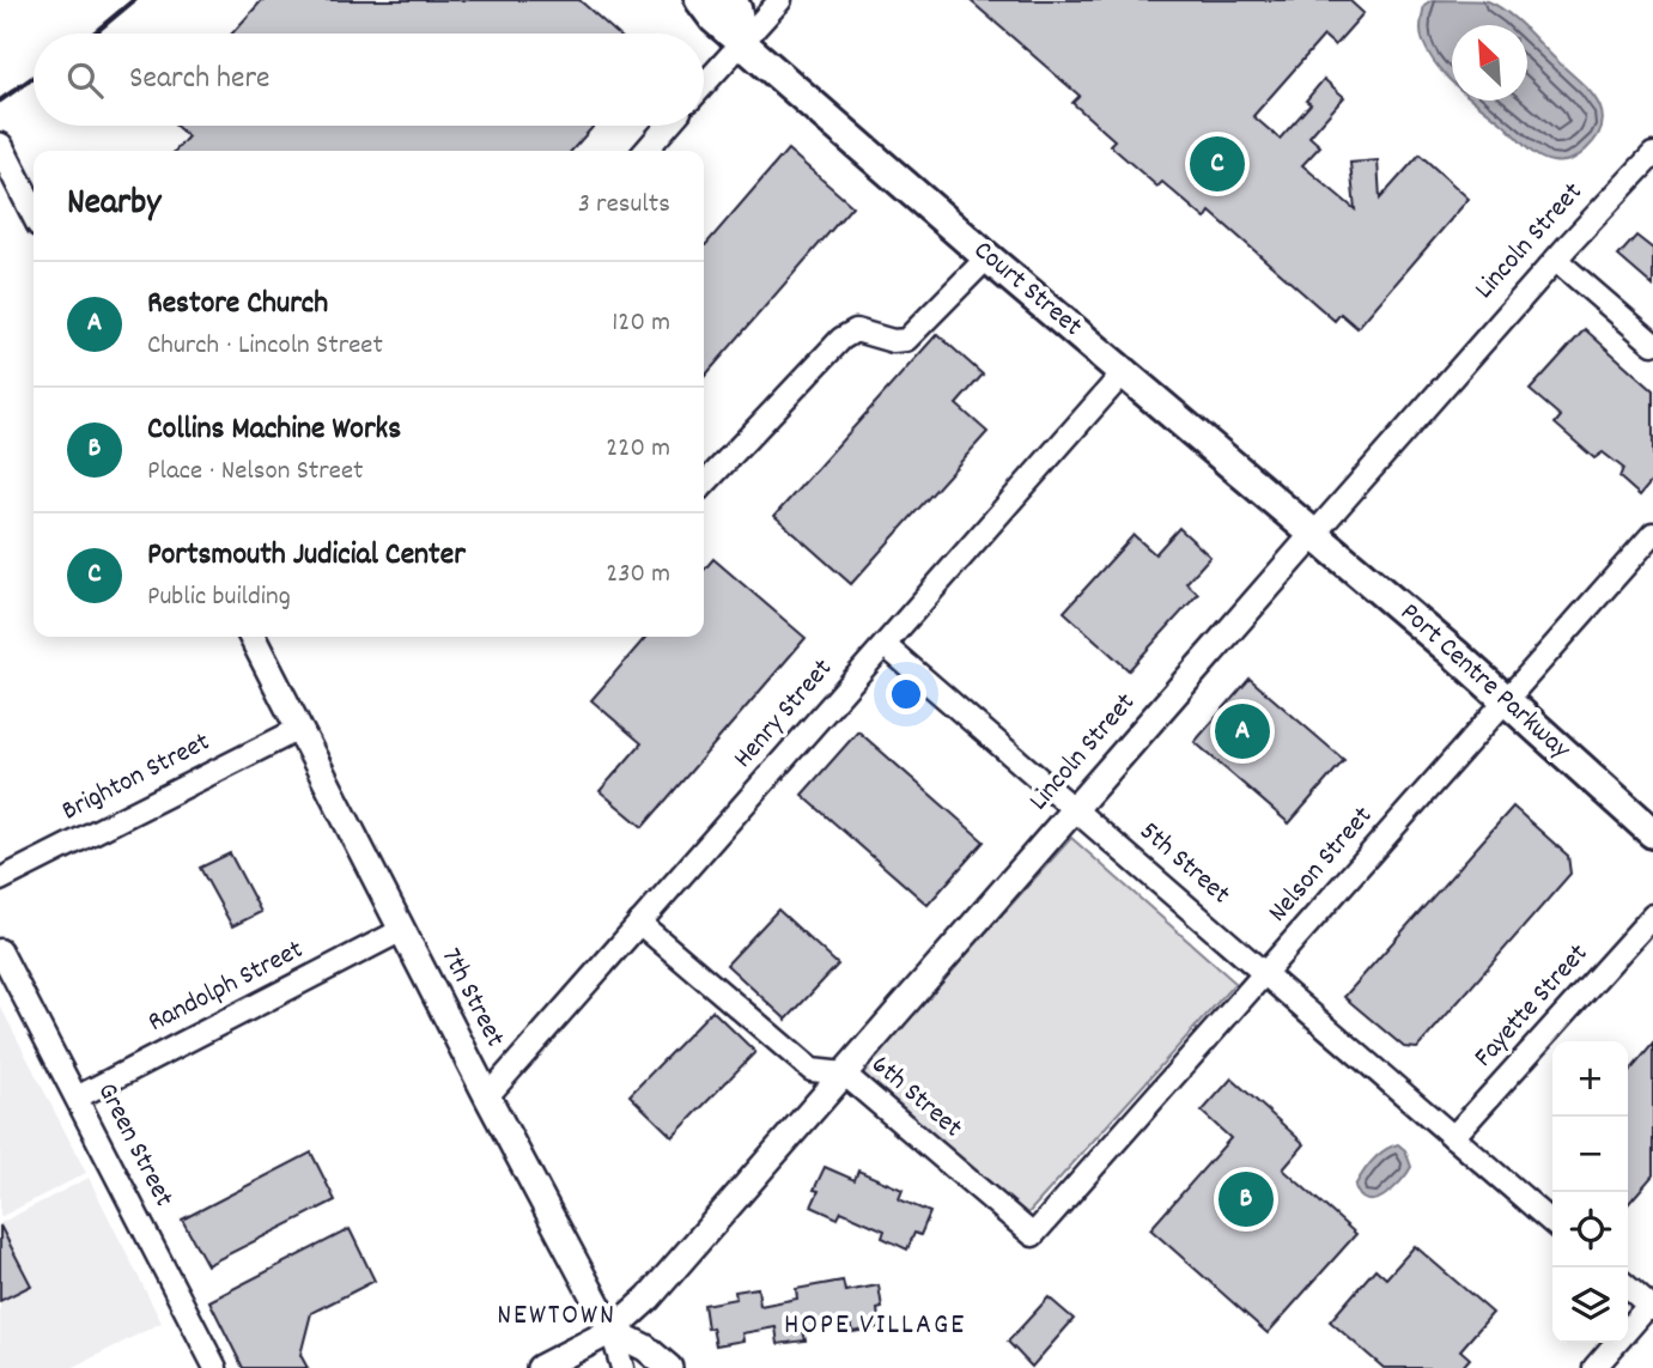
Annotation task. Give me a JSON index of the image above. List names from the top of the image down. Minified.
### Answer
{"streets":{"main road":["Court Street","Port Centre Parkway"],"street":["Lincoln Street","Henry Street","Brighton Street","5th Street","Nelson Street","Randolph Street","7th Street","Fayette Street","6th Street","Green Street"]},"crossings":[["Lincoln Street","Court Street"],["Lincoln Street","Port Centre Parkway"],["Lincoln Street","5th Street"],["Lincoln Street","7th Street"],["Lincoln Street","6th Street"],["Court Street","Port Centre Parkway"],["Court Street","Henry Street"],["Port Centre Parkway","Nelson Street"],["Henry Street","5th Street"],["Henry Street","7th Street"],["Henry Street","6th Street"],["Brighton Street","7th Street"],["5th Street","Nelson Street"],["5th Street","Fayette Street"],["Nelson Street","6th Street"],["Randolph Street","7th Street"],["Randolph Street","Green Street"]],"districts":["NEWTOWN","HOPE VILLAGE"],"north":"top left","page":{"search":"Search here","pins":["C","A","B"],"heading":["Nearby","3 results"],"list":[{"mark":"A","name":"Restore Church","note":"Church · Lincoln Street","value":"120 m"},{"mark":"B","name":"Collins Machine Works","note":"Place · Nelson Street","value":"220 m"},{"mark":"C","name":"Portsmouth Judicial Center","note":"Public building","value":"230 m"}],"map_buttons":["+","−"]}}
